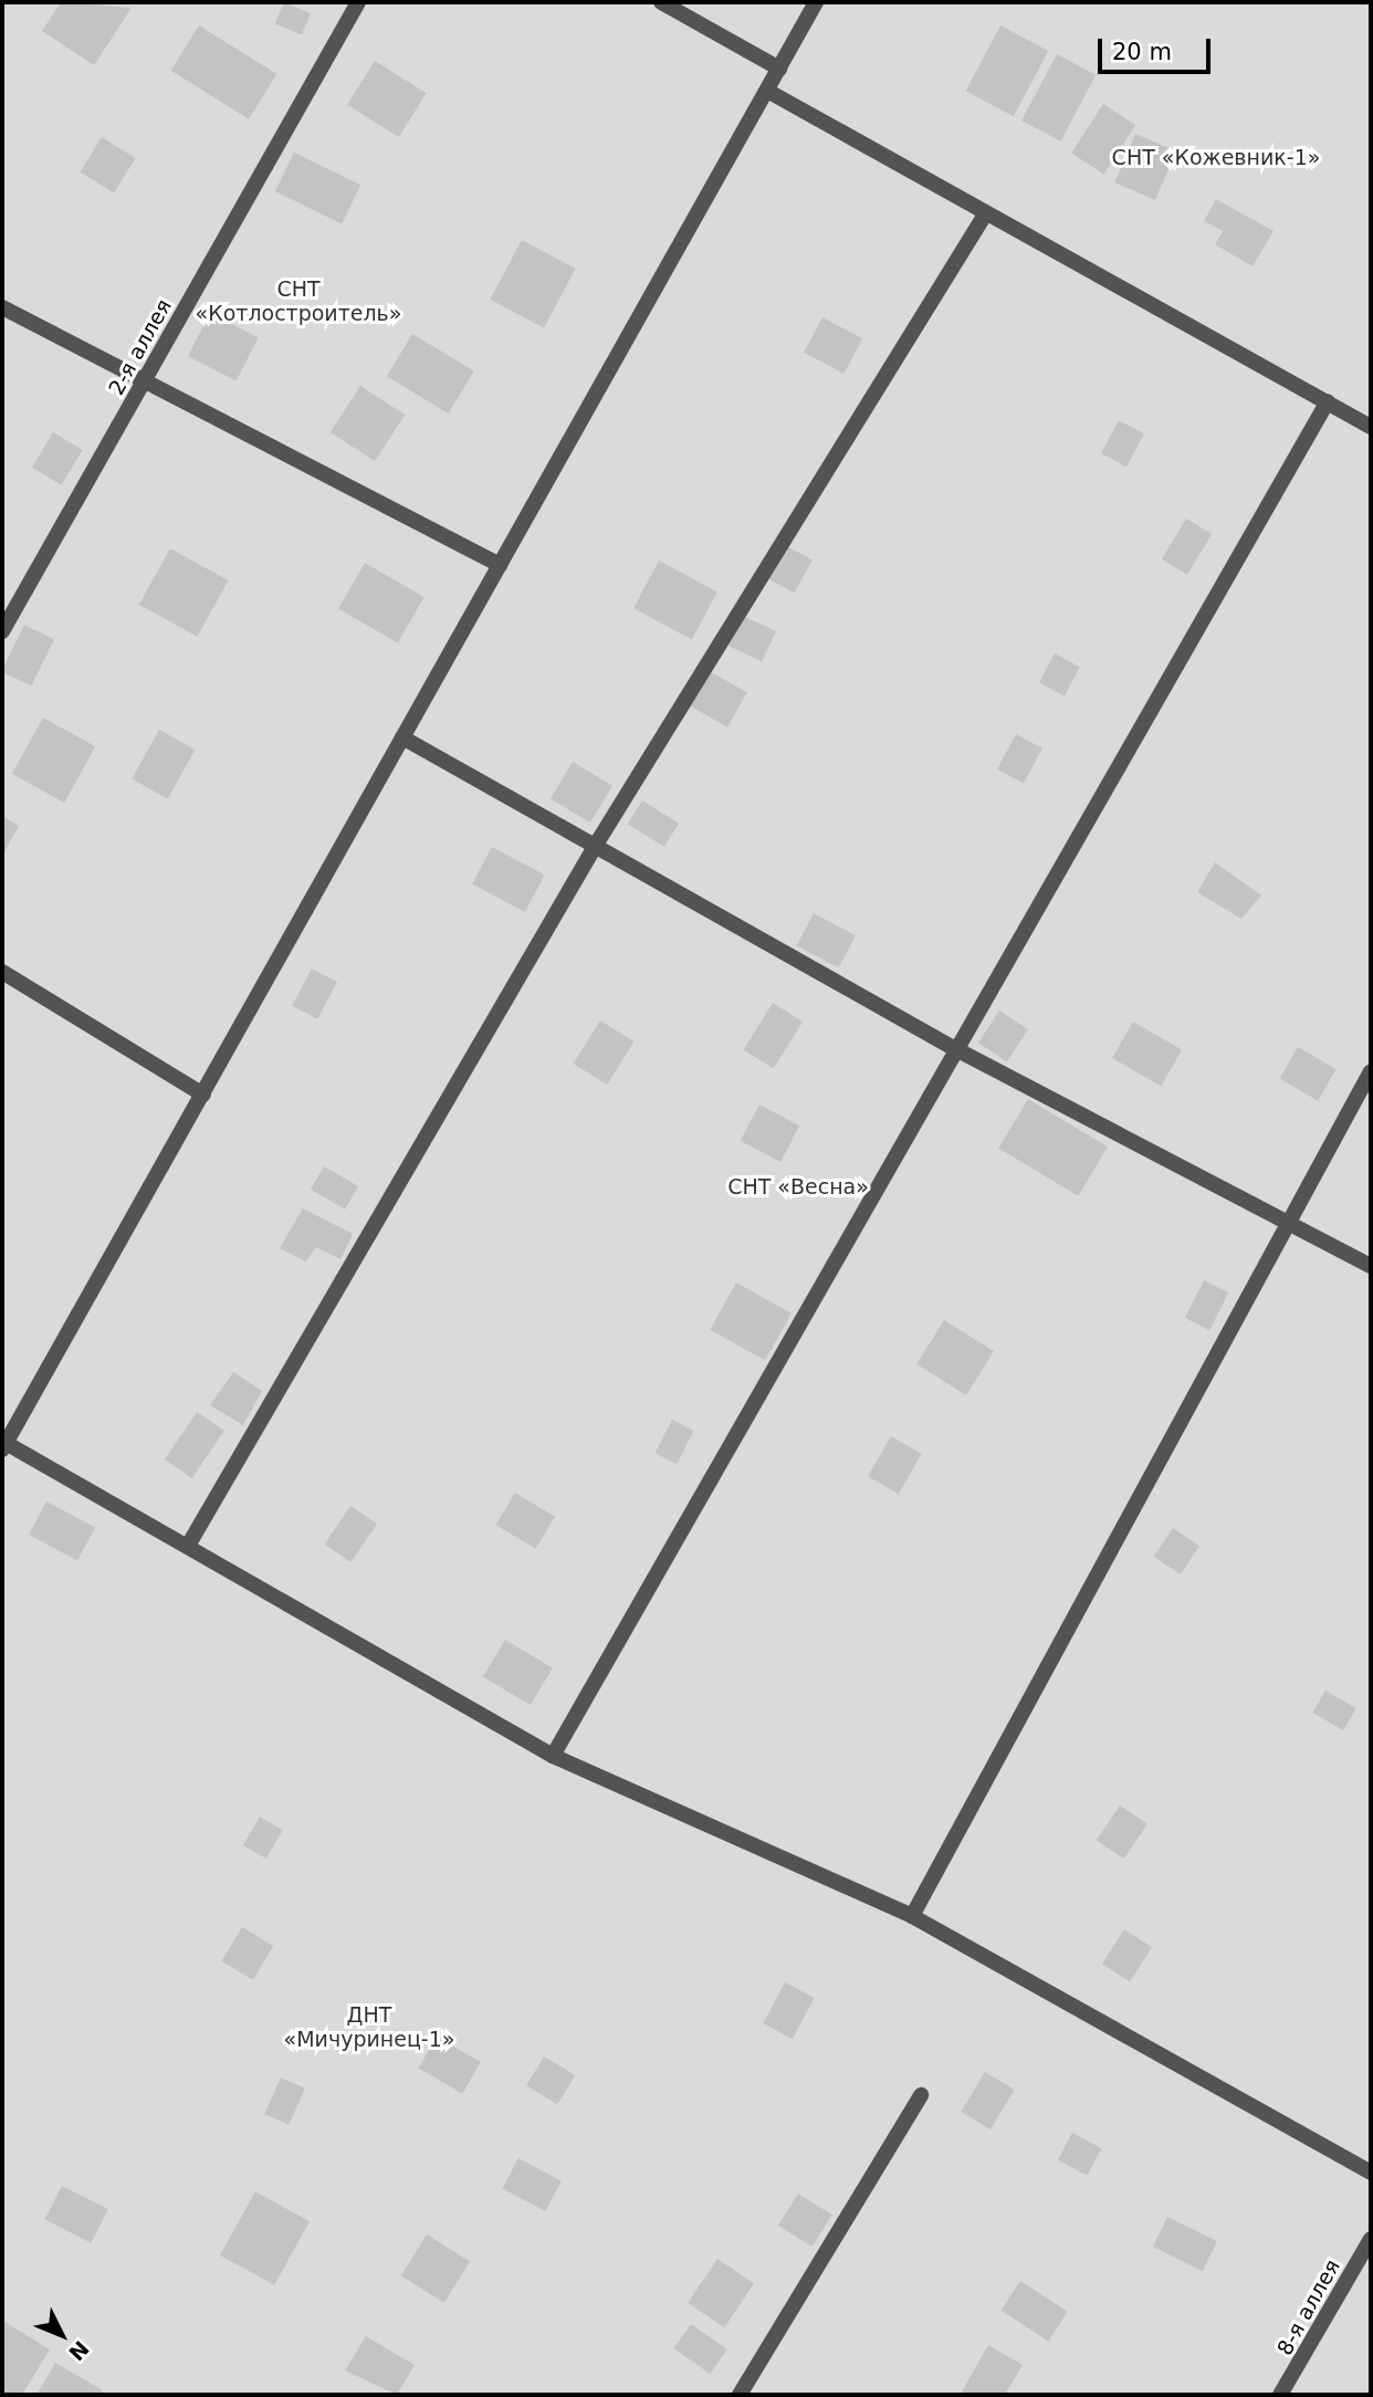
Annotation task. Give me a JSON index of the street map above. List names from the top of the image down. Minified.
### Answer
{"streets":{"street":["2-я аллея","8-я аллея"]},"parks":["СНТ «Кожевник-1»","СНТ «Котлостроитель»","СНТ «Весна»","ДНТ «Мичуринец-1»"],"scale_bar":"20 m","north":"bottom right"}
